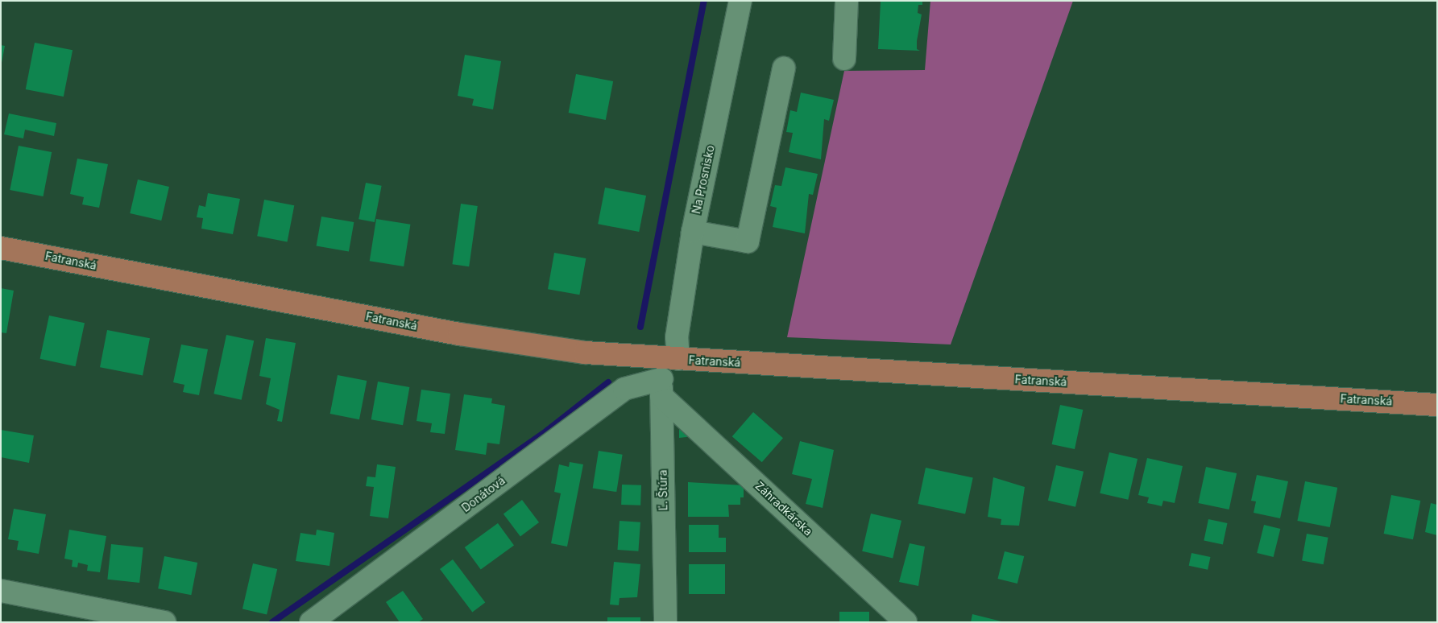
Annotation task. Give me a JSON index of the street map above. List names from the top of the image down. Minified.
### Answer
{"streets":{"main road":["Fatranská"],"street":["Na Prosnisko","Ľ. Štúra","Donátová","Záhradkárska"]},"crossings":[["Na Prosnisko","Fatranská"],["Na Prosnisko","Ľ. Štúra"],["Na Prosnisko","Donátová"],["Na Prosnisko","Záhradkárska"],["Fatranská","Ľ. Štúra"],["Fatranská","Donátová"],["Fatranská","Záhradkárska"],["Ľ. Štúra","Donátová"],["Ľ. Štúra","Záhradkárska"],["Donátová","Záhradkárska"]]}
